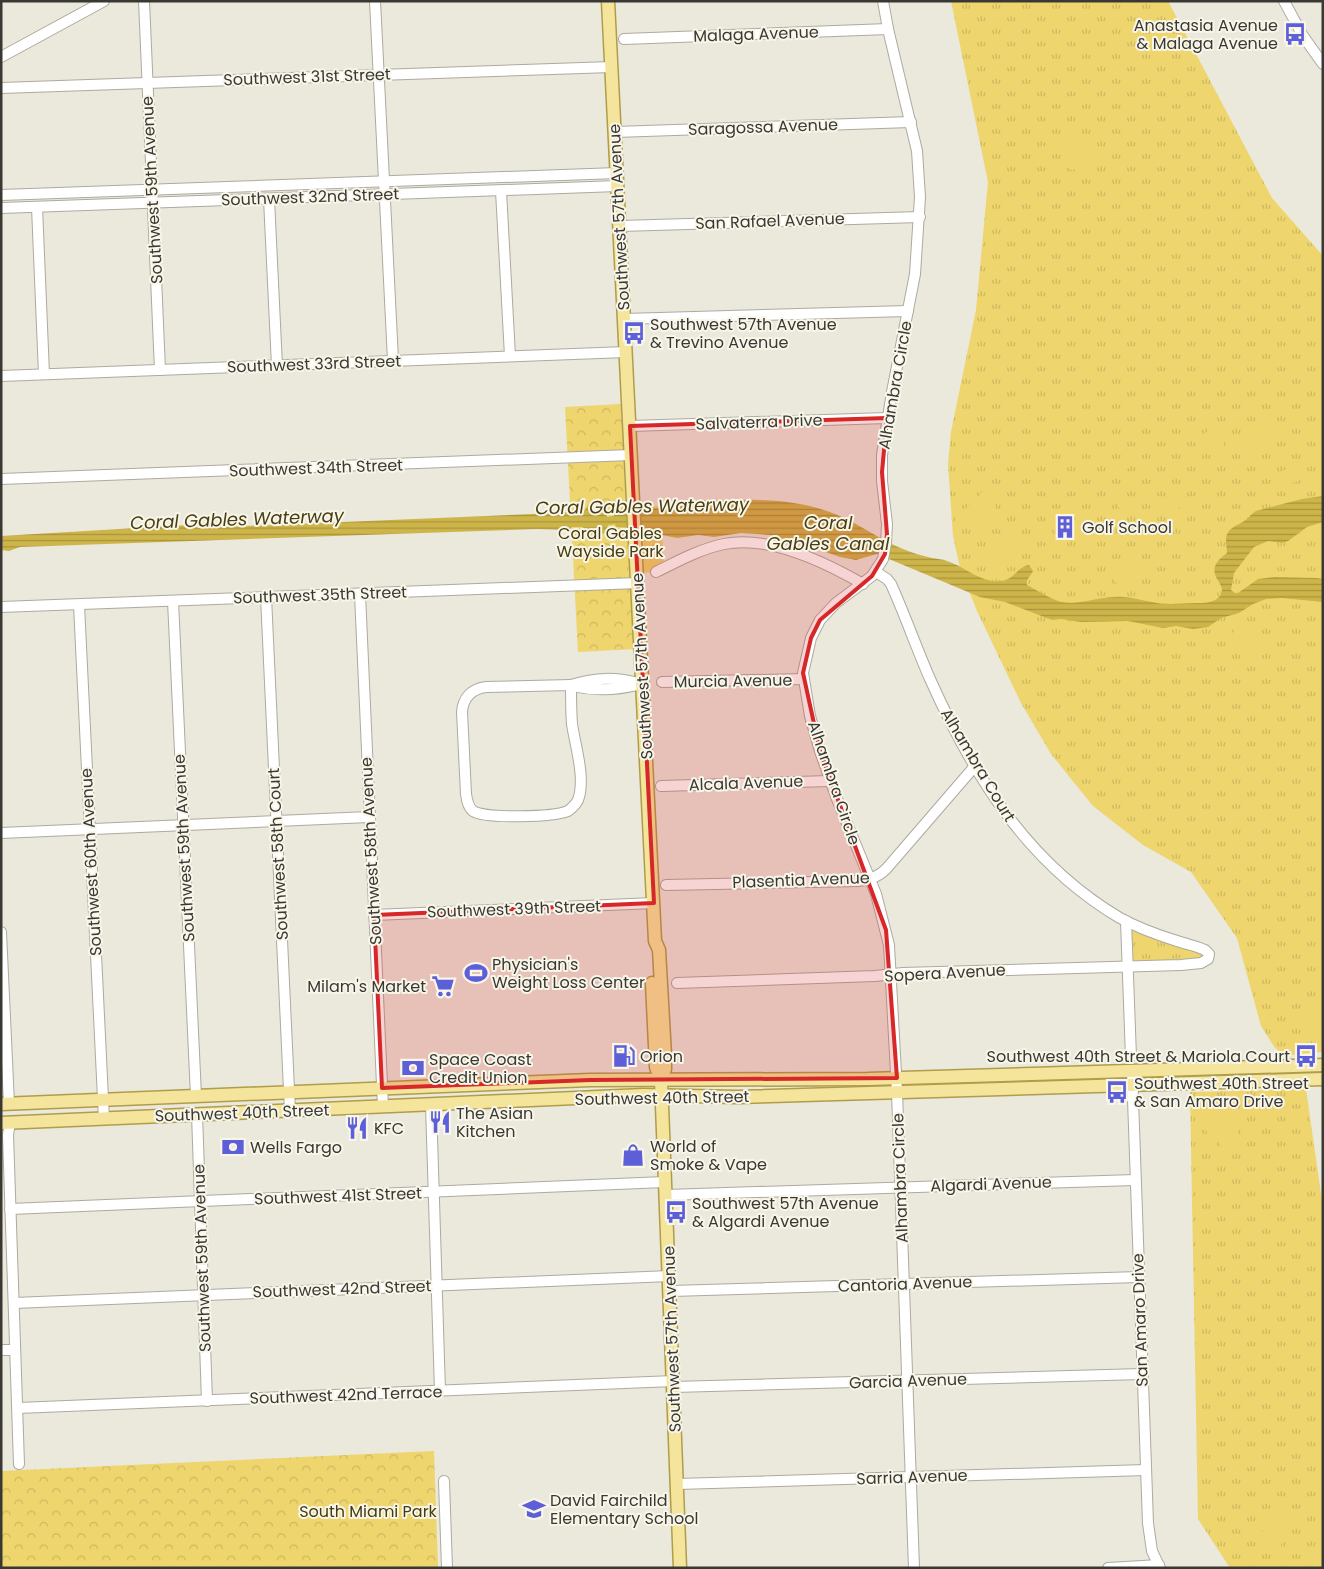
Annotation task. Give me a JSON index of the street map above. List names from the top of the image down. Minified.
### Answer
{"streets":{"main road":["Southwest 57th Avenue","Southwest 40th Street"],"street":["Malaga Avenue","Southwest 31st Street","Saragossa Avenue","Southwest 59th Avenue","Southwest 32nd Street","San Rafael Avenue","Southwest 33rd Street","Alhambra Circle","Salvaterra Drive","Southwest 34th Street","Southwest 35th Street","Murcia Avenue","Alhambra Court","Alcala Avenue","Southwest 58th Avenue","Southwest 58th Court","Southwest 60th Avenue","Plasentia Avenue","Southwest 39th Street","Sopera Avenue","Algardi Avenue","Southwest 41st Street","Cantoria Avenue","Southwest 42nd Street","San Amaro Drive","Garcia Avenue","Southwest 42nd Terrace","Sarria Avenue"]},"crossings":[["Malaga Avenue","Alhambra Circle"],["Southwest 31st Street","Southwest 59th Avenue"],["Southwest 31st Street","Southwest 57th Avenue"],["Saragossa Avenue","Southwest 57th Avenue"],["Saragossa Avenue","Alhambra Circle"],["Southwest 59th Avenue","Southwest 32nd Street"],["Southwest 59th Avenue","Southwest 33rd Street"],["Southwest 59th Avenue","Southwest 35th Street"],["Southwest 59th Avenue","Southwest 40th Street"],["Southwest 59th Avenue","Southwest 41st Street"],["Southwest 59th Avenue","Southwest 42nd Street"],["Southwest 59th Avenue","Southwest 42nd Terrace"],["Southwest 32nd Street","Southwest 57th Avenue"],["Southwest 57th Avenue","San Rafael Avenue"],["Southwest 57th Avenue","Southwest 33rd Street"],["Southwest 57th Avenue","Salvaterra Drive"],["Southwest 57th Avenue","Southwest 34th Street"],["Southwest 57th Avenue","Southwest 35th Street"],["Southwest 57th Avenue","Southwest 39th Street"],["Southwest 57th Avenue","Southwest 40th Street"],["Southwest 57th Avenue","Algardi Avenue"],["Southwest 57th Avenue","Southwest 41st Street"],["Southwest 57th Avenue","Cantoria Avenue"],["Southwest 57th Avenue","Southwest 42nd Street"],["Southwest 57th Avenue","Garcia Avenue"],["Southwest 57th Avenue","Southwest 42nd Terrace"],["Southwest 57th Avenue","Sarria Avenue"],["San Rafael Avenue","Alhambra Circle"],["Alhambra Circle","Salvaterra Drive"],["Alhambra Circle","Murcia Avenue"],["Alhambra Circle","Alhambra Court"],["Alhambra Circle","Alcala Avenue"],["Alhambra Circle","Plasentia Avenue"],["Alhambra Circle","Sopera Avenue"],["Alhambra Circle","Southwest 40th Street"],["Alhambra Circle","Algardi Avenue"],["Alhambra Circle","Cantoria Avenue"],["Alhambra Circle","Garcia Avenue"],["Alhambra Circle","Sarria Avenue"],["Southwest 35th Street","Southwest 58th Avenue"],["Southwest 35th Street","Southwest 58th Court"],["Southwest 35th Street","Southwest 60th Avenue"],["Alhambra Court","Plasentia Avenue"],["Alhambra Court","Sopera Avenue"],["Southwest 58th Avenue","Southwest 39th Street"],["Southwest 58th Avenue","Southwest 40th Street"],["Southwest 58th Court","Southwest 40th Street"],["Southwest 60th Avenue","Southwest 40th Street"],["Southwest 40th Street","San Amaro Drive"],["Algardi Avenue","Southwest 41st Street"],["Algardi Avenue","San Amaro Drive"],["Cantoria Avenue","San Amaro Drive"],["San Amaro Drive","Garcia Avenue"],["San Amaro Drive","Sarria Avenue"],["Garcia Avenue","Southwest 42nd Terrace"]],"water":["Coral Gables Waterway","Coral Gables Canal"],"parks":["Coral Gables Wayside Park","South Miami Park"],"places":{"bus stop":["Anastasia Avenue & Malaga Avenue","Southwest 57th Avenue & Trevino Avenue","Southwest 40th Street & Mariola Court","Southwest 40th Street & San Amaro Drive","Southwest 57th Avenue & Algardi Avenue"],"building":["Golf School"],"sports":["Physician's Weight Loss Center"],"supermarket":["Milam's Market"],"fuel station":["Orion"],"bank":["Space Coast Credit Union","Wells Fargo"],"restaurant":["The Asian Kitchen","KFC"],"shop":["World of Smoke & Vape"],"school or university":["David Fairchild Elementary School"]}}
